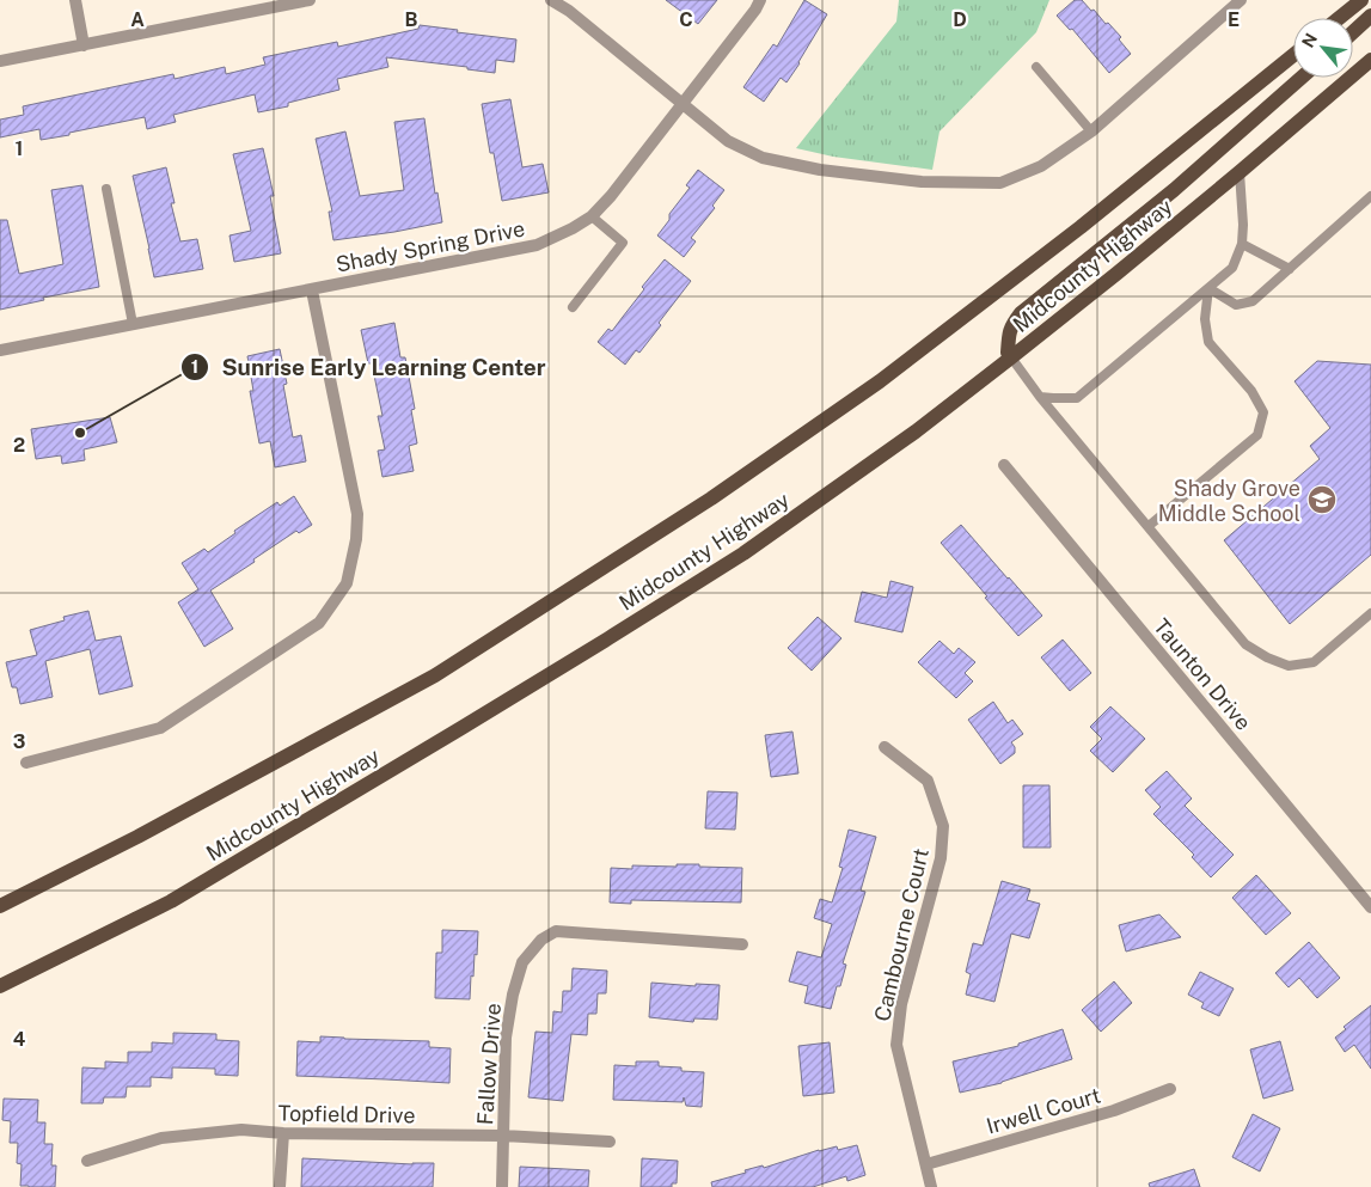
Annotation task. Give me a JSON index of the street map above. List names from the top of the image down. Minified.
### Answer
{"streets":{"main road":["Midcounty Highway"],"street":["Shady Spring Drive","Taunton Drive","Cambourne Court","Fallow Drive","Irwell Court","Topfield Drive"]},"crossings":[["Cambourne Court","Irwell Court"],["Fallow Drive","Topfield Drive"]],"places":{"other":["Sunrise Early Learning Center"],"school or university":["Shady Grove Middle School"]},"north":"top left","grid":{"columns":["A","B","C","D","E"],"rows":["1","2","3","4"]}}
